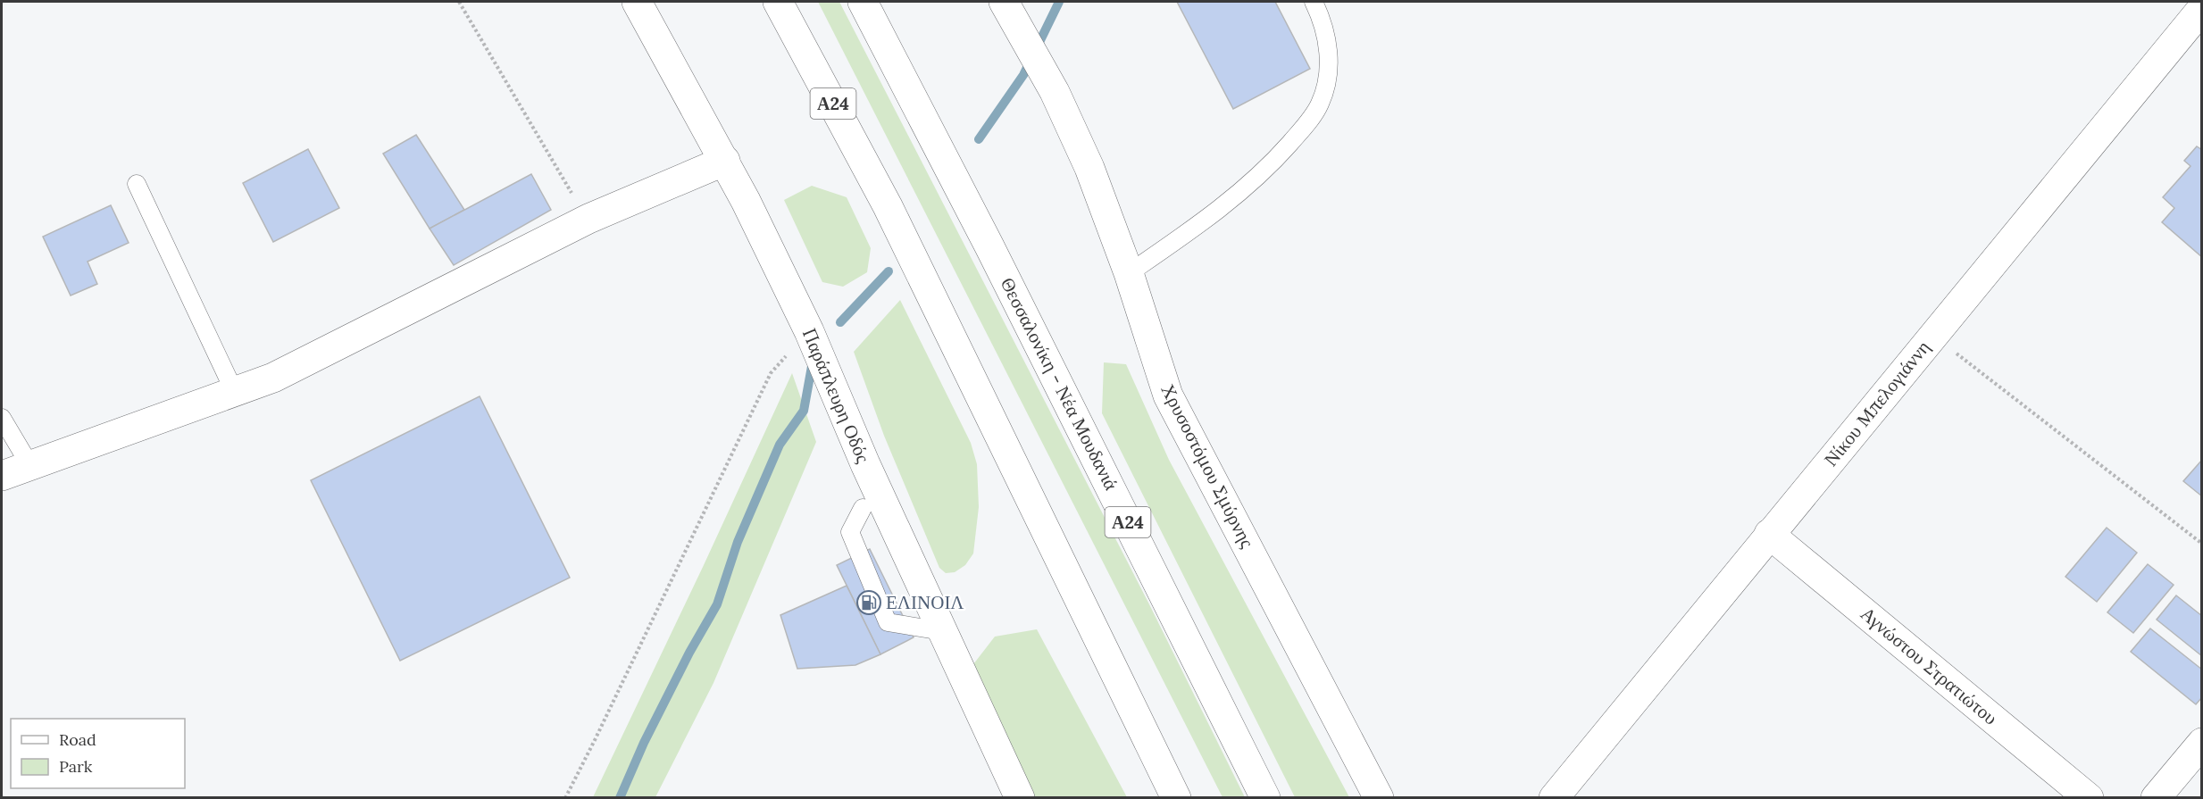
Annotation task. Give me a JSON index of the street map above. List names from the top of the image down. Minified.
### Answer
{"streets":{"main road":["Α24","Θεσσαλονίκη - Νέα Μουδανιά","Παράπλευρη Οδός","Νίκου Μπελογιάννη","Χρυσοστόμου Σμύρνης","Αγνώστου Στρατιώτου"]},"crossings":[["Νίκου Μπελογιάννη","Αγνώστου Στρατιώτου"]],"places":{"fuel station":["ΕΛΙΝΟΙΛ"]},"legend":["Road","Park"]}
